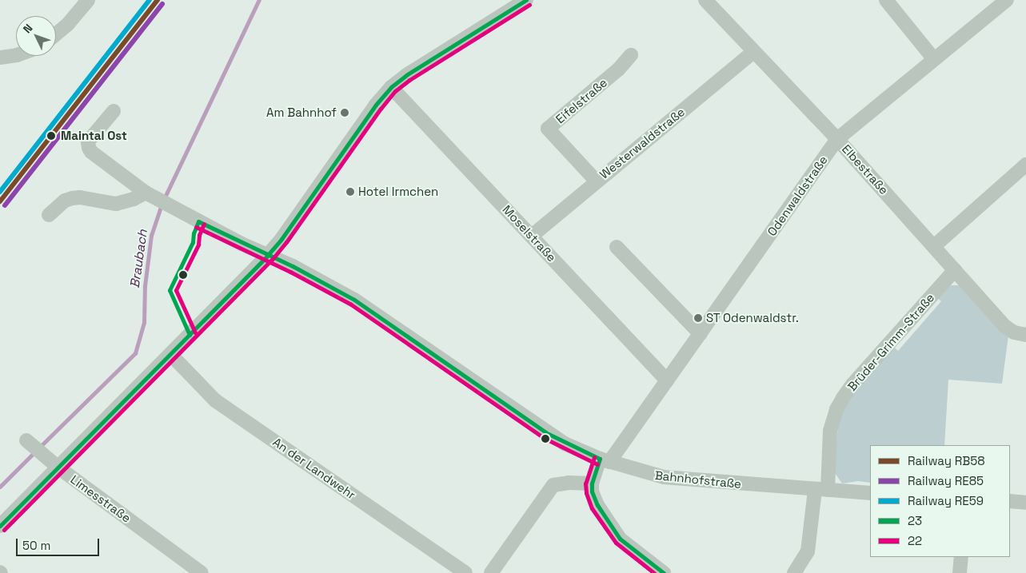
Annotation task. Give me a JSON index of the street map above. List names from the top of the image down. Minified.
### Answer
{"streets":{"street":["Eifelstraße","Westerwaldstraße","Elbestraße","Odenwaldstraße","Moselstraße","Brüder-Grimm-Straße","An der Landwehr","Bahnhofstraße","Limesstraße"]},"crossings":[["Eifelstraße","Westerwaldstraße"],["Westerwaldstraße","Elbestraße"],["Westerwaldstraße","Moselstraße"],["Elbestraße","Odenwaldstraße"],["Elbestraße","Brüder-Grimm-Straße"],["Odenwaldstraße","Moselstraße"],["Odenwaldstraße","Bahnhofstraße"],["Brüder-Grimm-Straße","Bahnhofstraße"]],"water":["Braubach"],"places":["Am Bahnhof","Maintal Ost","Hotel Irmchen","ST Odenwaldstr."],"lines":["rail line RB58","rail line RE59","transit line 23","rail line RE85","transit line 22"],"legend":["Railway RB58","Railway RE85","Railway RE59","23","22"],"scale_bar":"50 m","north":"top left"}
